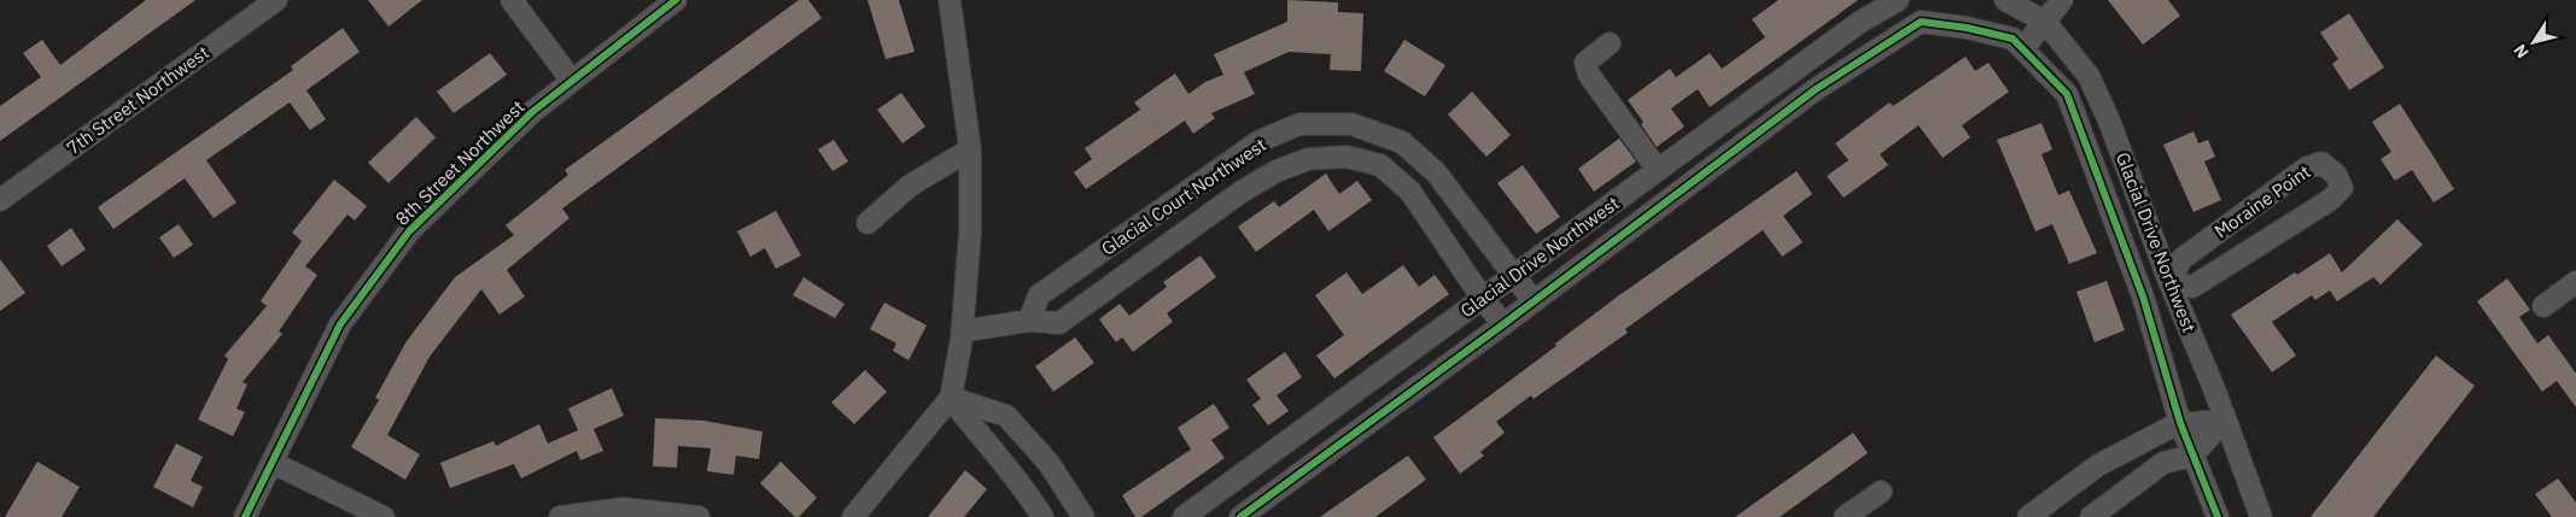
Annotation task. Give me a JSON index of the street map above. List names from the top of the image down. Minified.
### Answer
{"streets":{"street":["7th Street Northwest","8th Street Northwest","Glacial Court Northwest","Moraine Point","Glacial Drive Northwest"]},"crossings":[["Glacial Court Northwest","Glacial Drive Northwest"],["Moraine Point","Glacial Drive Northwest"]],"north":"bottom left"}
